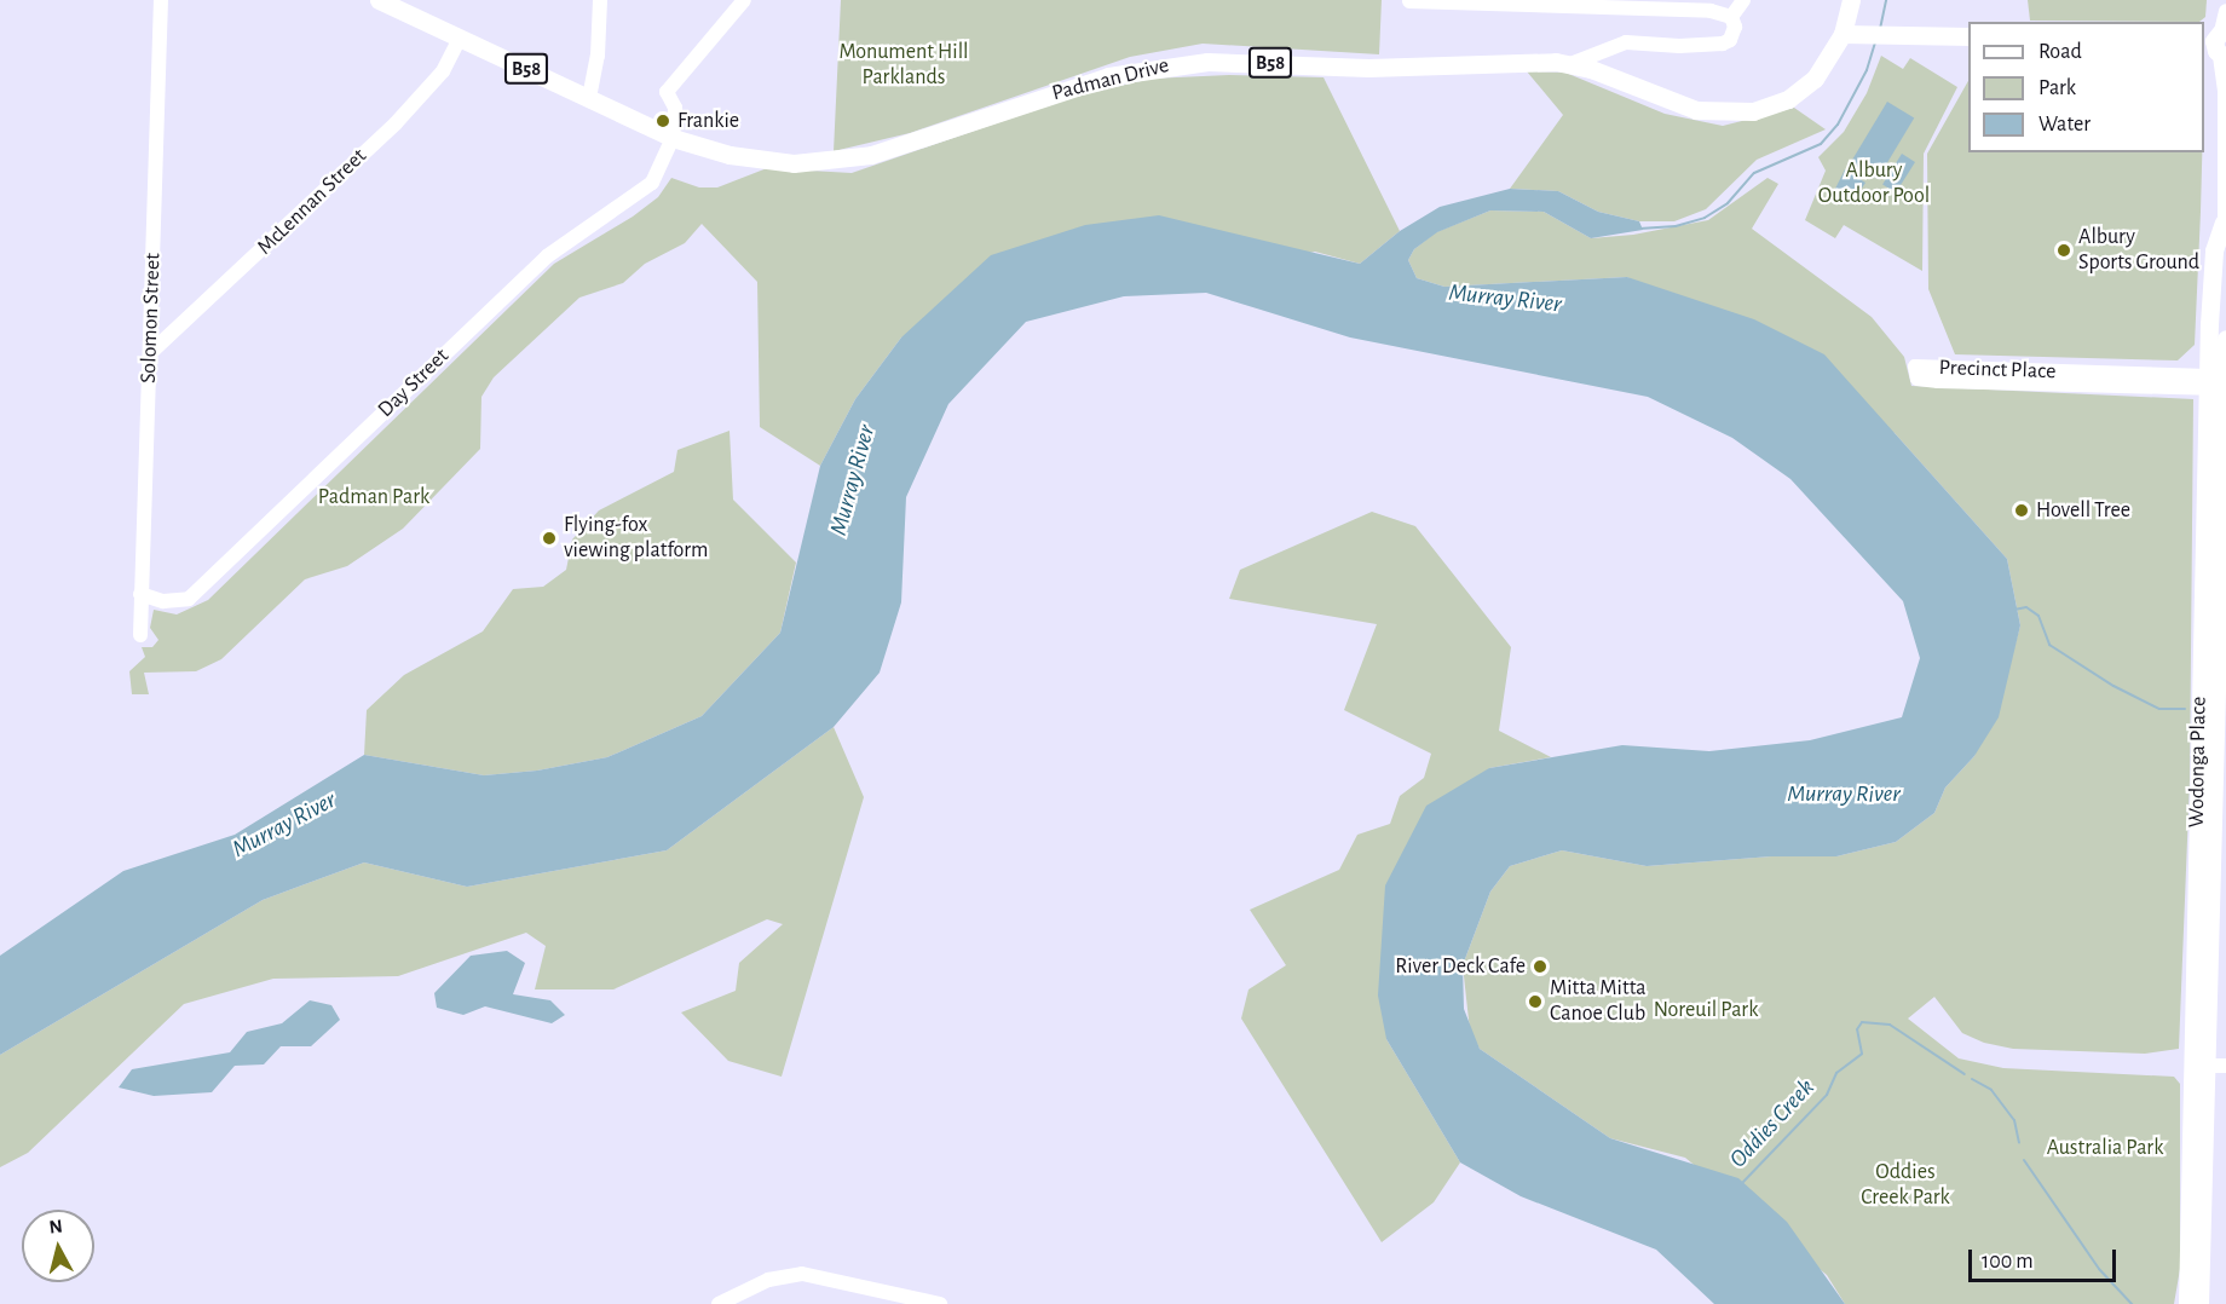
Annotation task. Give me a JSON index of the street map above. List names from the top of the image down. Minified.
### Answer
{"streets":{"main road":["B58","Padman Drive","Wodonga Place"],"street":["McLennan Street","Solomon Street","Precinct Place","Day Street"]},"crossings":[["Padman Drive","McLennan Street"],["Padman Drive","Day Street"],["McLennan Street","Solomon Street"],["Solomon Street","Day Street"],["Precinct Place","Wodonga Place"]],"water":["Murray River","Oddies Creek"],"parks":["Monument Hill Parklands","Albury Outdoor Pool","Padman Park","Noreuil Park","Australia Park","Oddies Creek Park"],"places":["Frankie","Albury Sports Ground","Hovell Tree","Flying-fox viewing platform","River Deck Cafe","Mitta Mitta Canoe Club"],"legend":["Road","Park","Water"],"scale_bar":"100 m","north":"top"}
